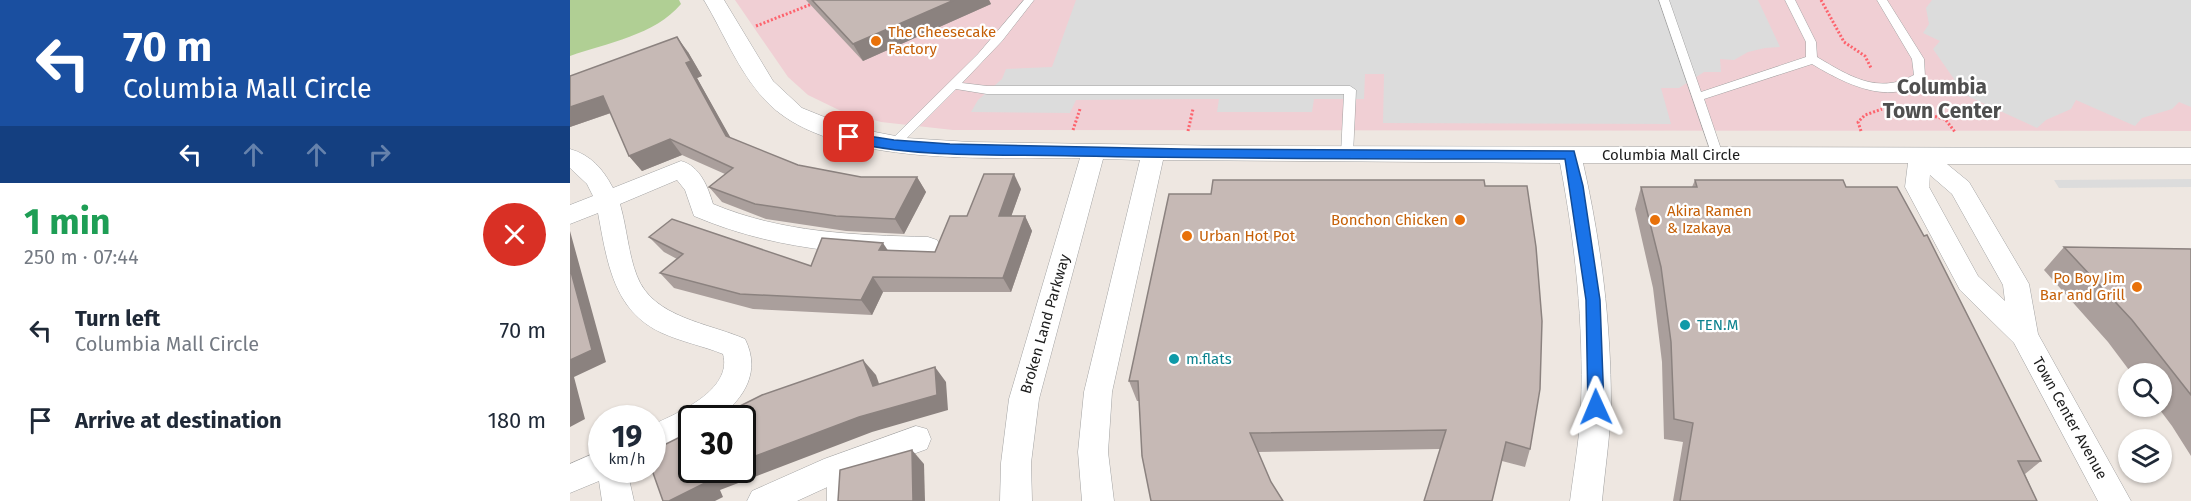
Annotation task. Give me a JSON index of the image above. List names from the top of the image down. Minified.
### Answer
{"streets":{"street":["Columbia Mall Circle","Broken Land Parkway","Town Center Avenue"]},"crossings":[["Columbia Mall Circle","Broken Land Parkway"],["Columbia Mall Circle","Town Center Avenue"]],"districts":["Columbia Town Center"],"places":["The Cheesecake Factory","Bonchon Chicken","Akira Ramen & Izakaya","Urban Hot Pot","Po Boy Jim Bar and Grill","TEN.M","m.flats"],"page":{"turn":["70 m","Columbia Mall Circle"],"heading":["1 min","250 m · 07:44"],"list":[{"name":"Turn left","note":"Columbia Mall Circle","value":"70 m"},{"name":"Arrive at destination","value":"180 m"}],"speed":"19 km/h","limit":"30"}}
